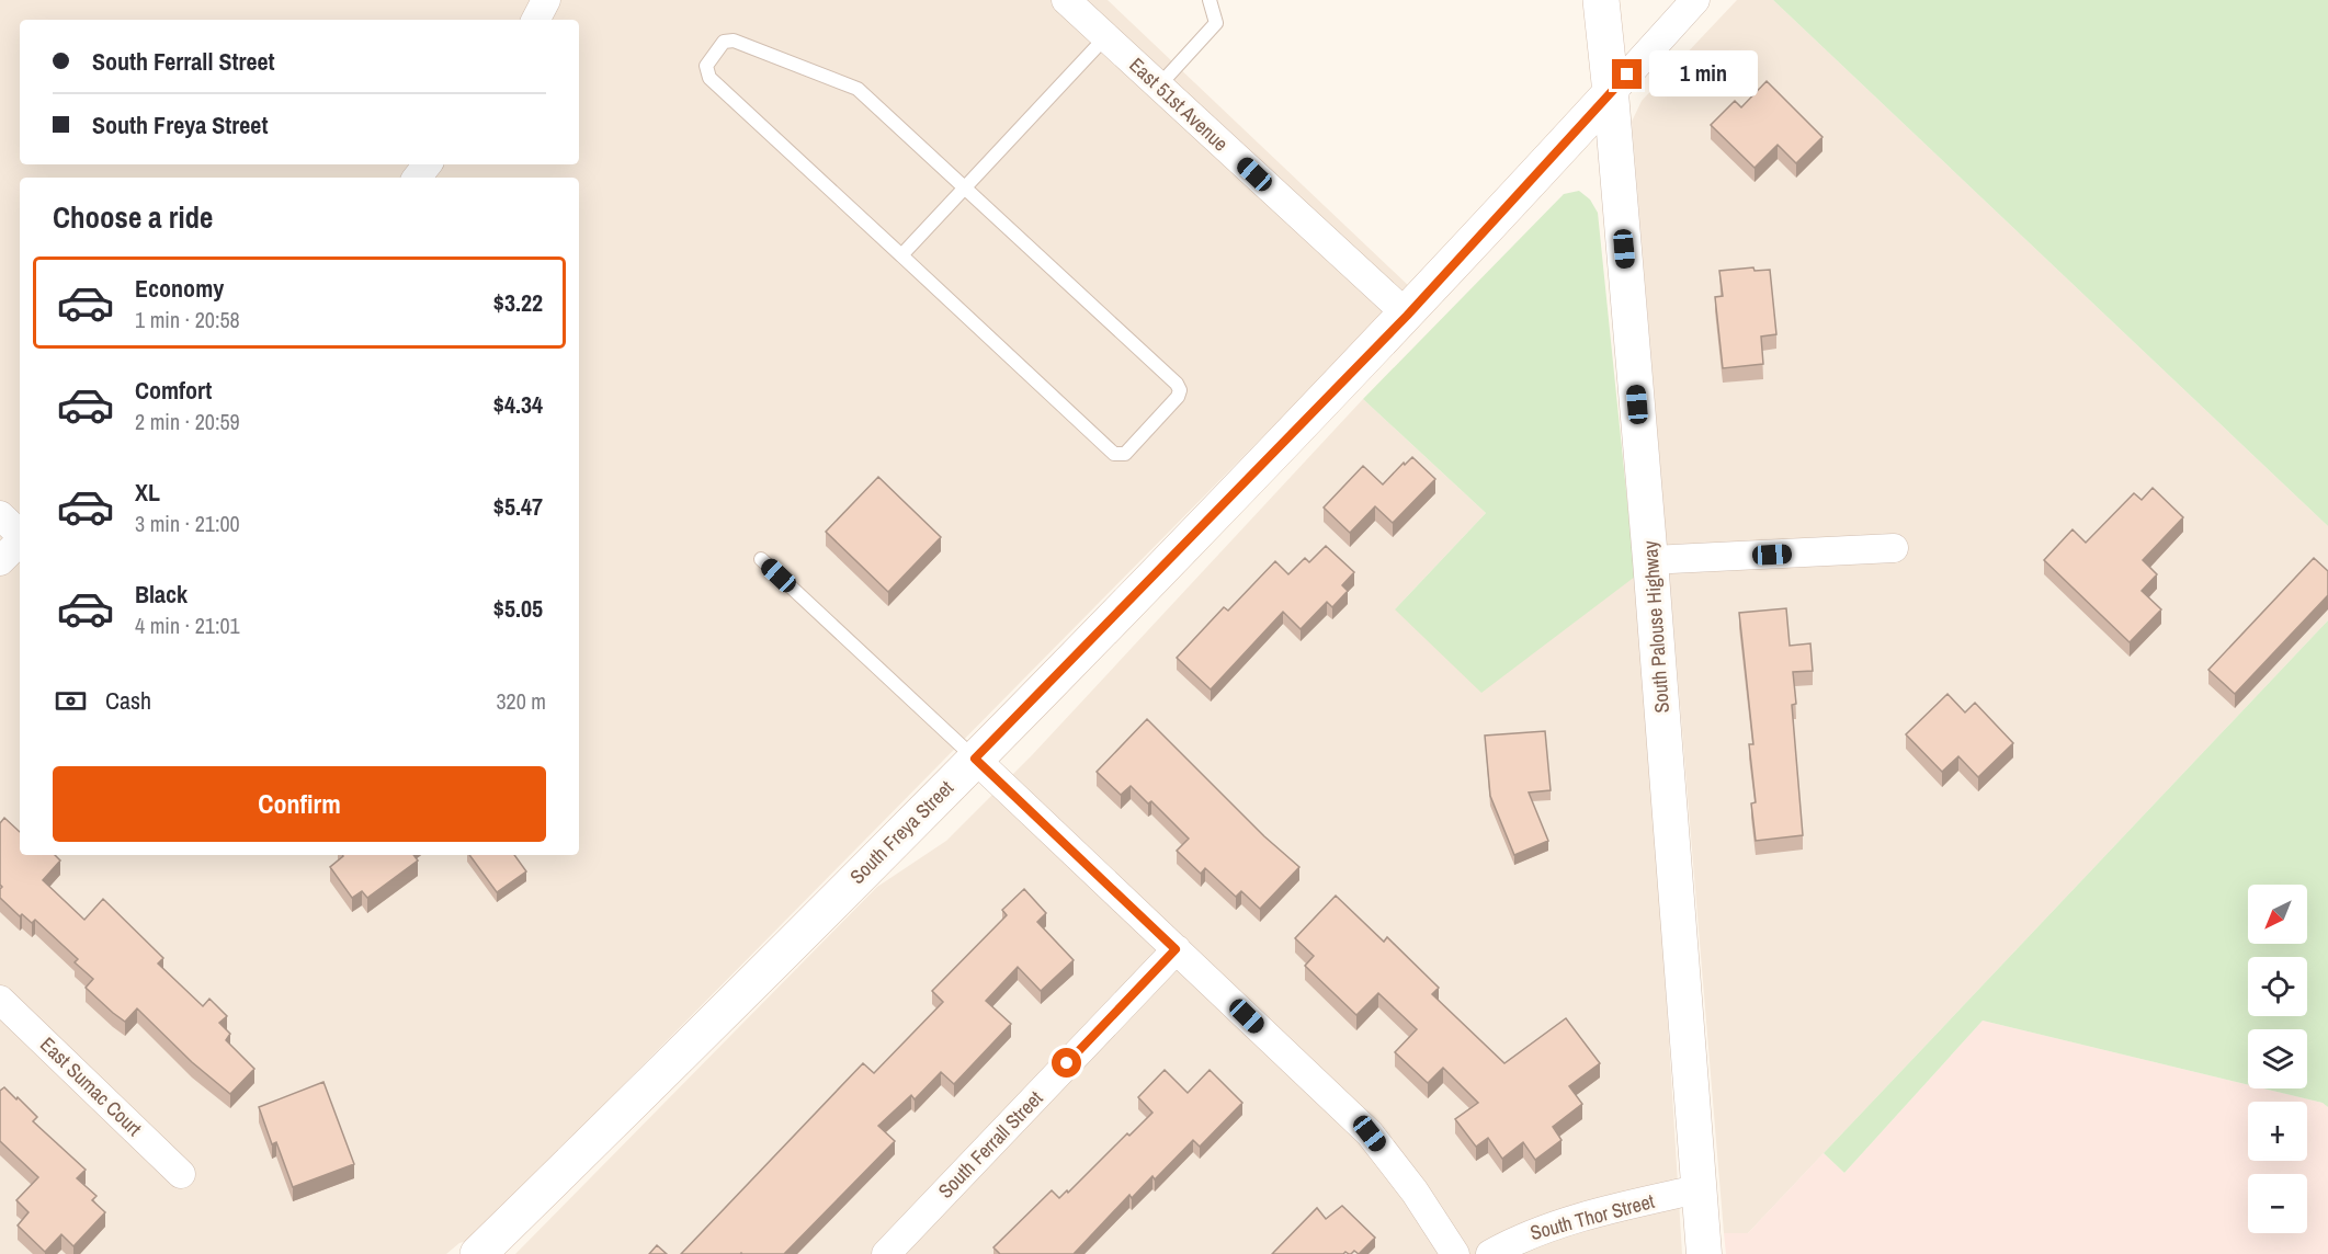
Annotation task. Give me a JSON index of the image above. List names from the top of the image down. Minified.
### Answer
{"streets":{"main road":["South Palouse Highway","South Freya Street"],"street":["East 51st Avenue","East Sumac Court","South Ferrall Street","South Thor Street"]},"crossings":[["East 51st Avenue","South Freya Street"],["South Palouse Highway","South Freya Street"],["South Palouse Highway","South Thor Street"]],"north":"bottom left","page":{"banner":["South Ferrall Street","South Freya Street"],"bubble":"1 min","heading":"Choose a ride","list":[{"name":"Economy","note":"1 min · 20:58","value":"$3.22"},{"name":"Comfort","note":"2 min · 20:59","value":"$4.34"},{"name":"XL","note":"3 min · 21:00","value":"$5.47"},{"name":"Black","note":"4 min · 21:01","value":"$5.05"}],"pay":["Cash","320 m"],"buttons":"Confirm","map_buttons":["+","−"]}}
